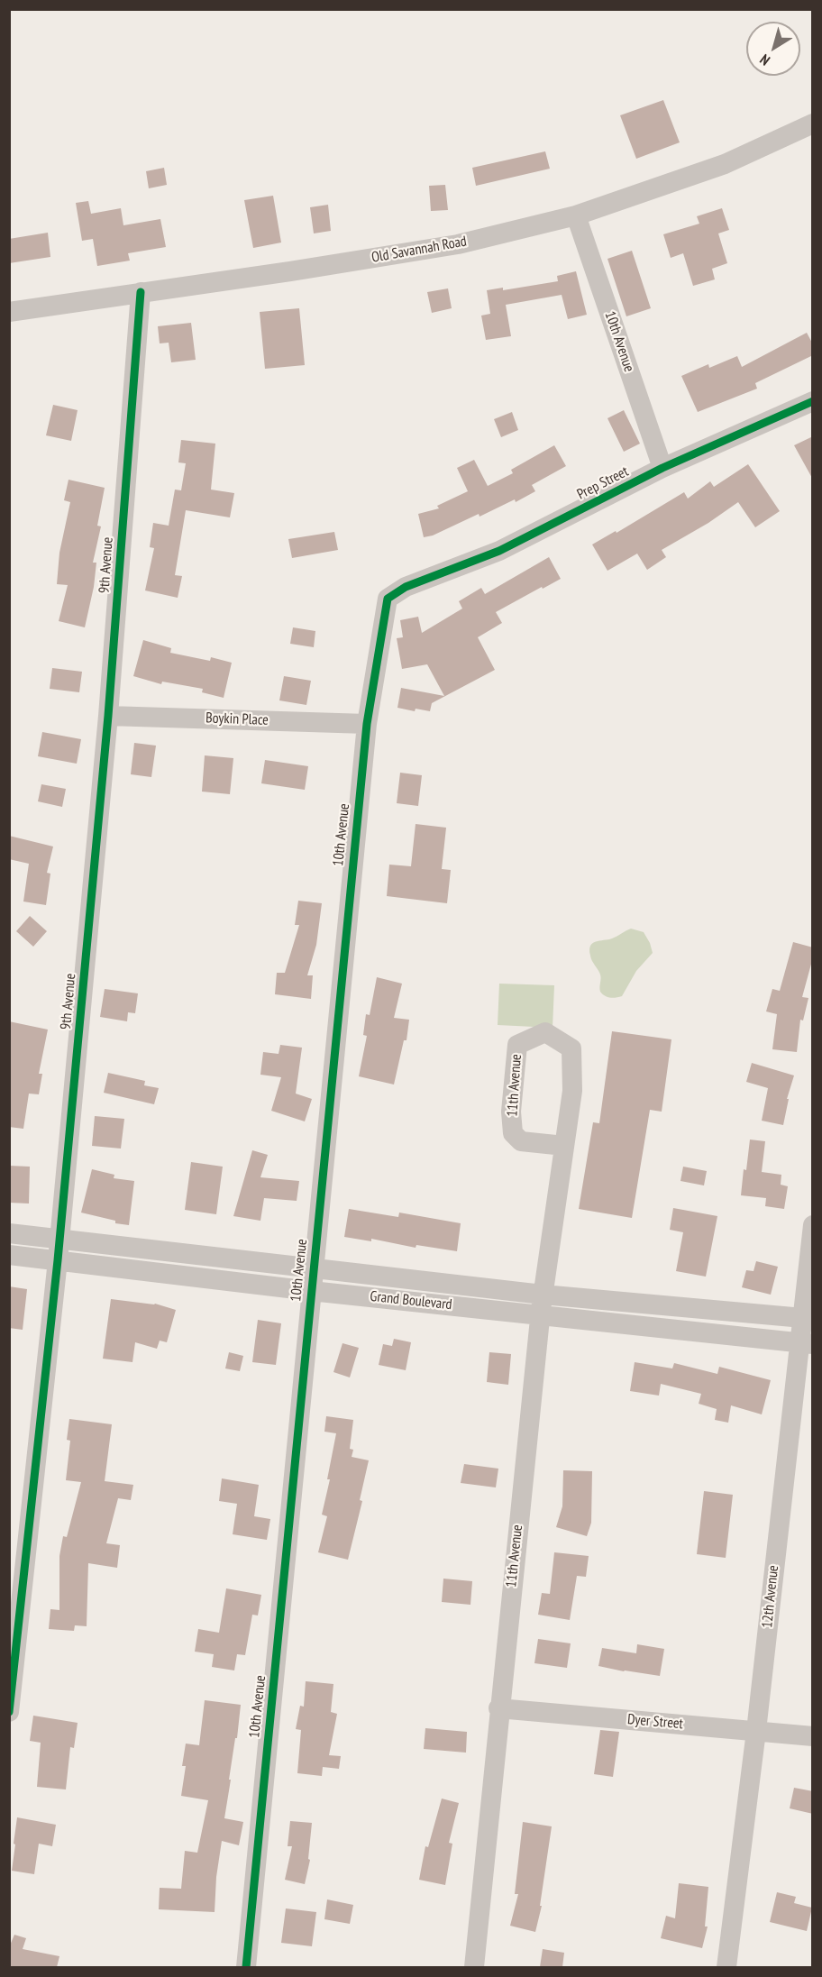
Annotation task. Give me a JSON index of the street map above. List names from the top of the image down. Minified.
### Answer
{"streets":{"street":["Old Savannah Road","10th Avenue","Prep Street","9th Avenue","Boykin Place","11th Avenue","Grand Boulevard","12th Avenue","Dyer Street"]},"crossings":[["Old Savannah Road","10th Avenue"],["Old Savannah Road","9th Avenue"],["10th Avenue","Prep Street"],["10th Avenue","Boykin Place"],["10th Avenue","Grand Boulevard"],["9th Avenue","Boykin Place"],["9th Avenue","Grand Boulevard"],["11th Avenue","Grand Boulevard"],["11th Avenue","Dyer Street"],["Grand Boulevard","12th Avenue"],["12th Avenue","Dyer Street"]],"north":"bottom left"}
